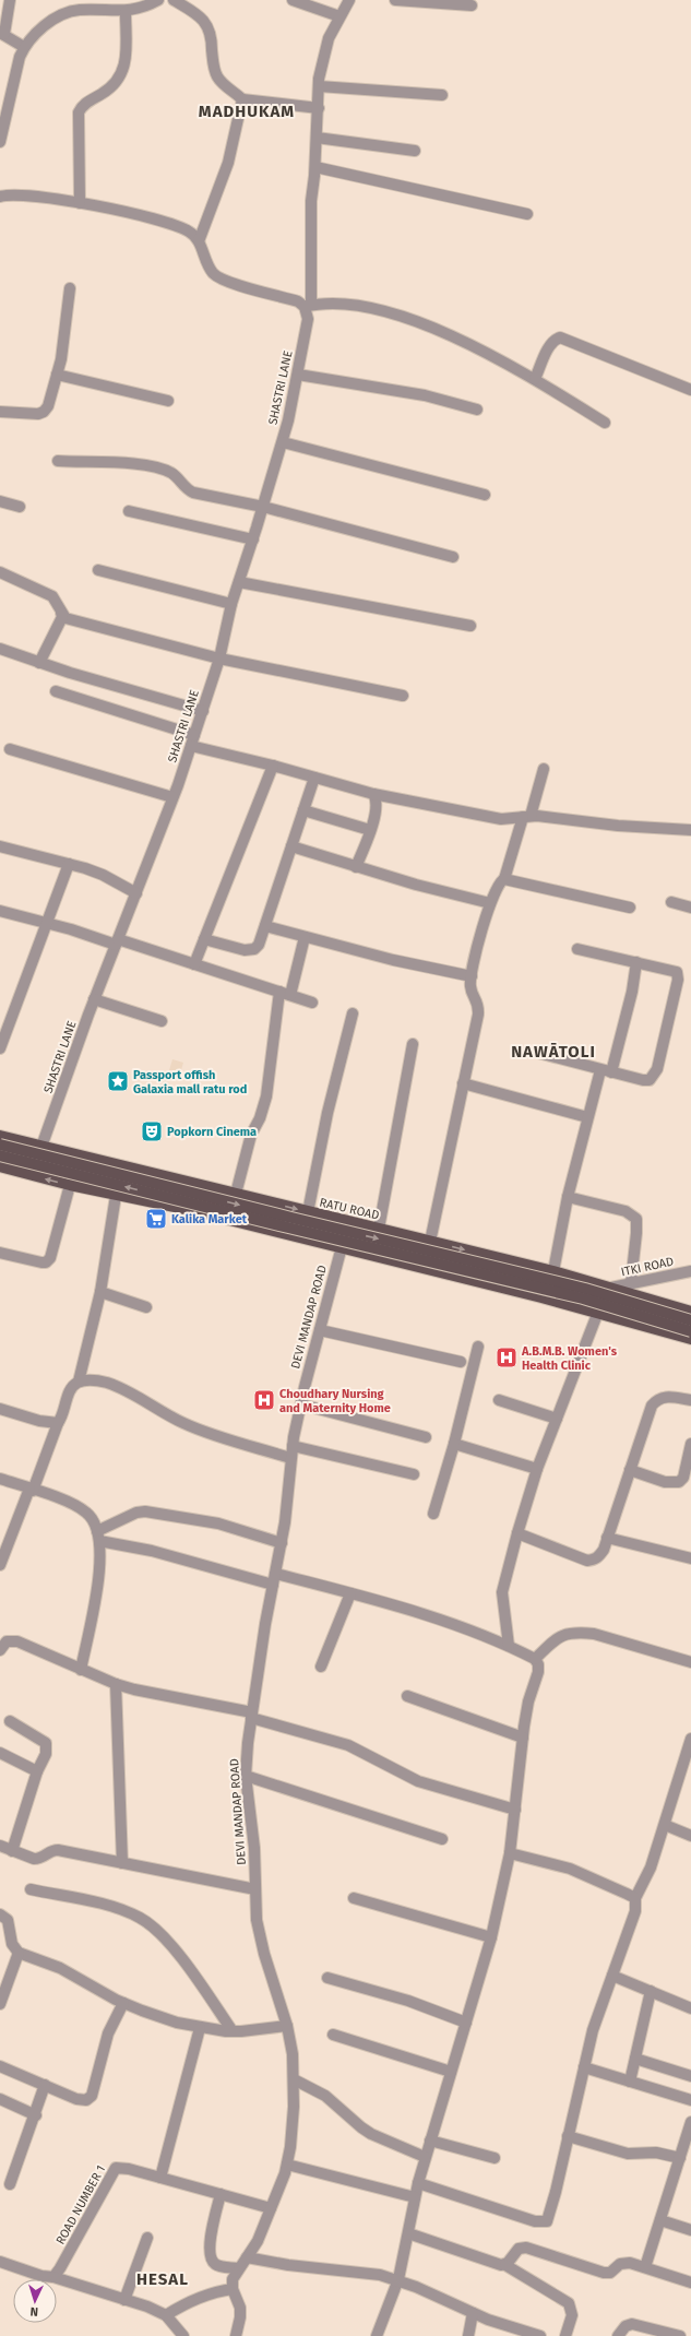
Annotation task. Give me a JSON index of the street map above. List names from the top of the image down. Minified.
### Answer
{"streets":{"main road":["RATU ROAD"],"street":["SHASTRI LANE","ITKI ROAD","DEVI MANDAP ROAD","ROAD NUMBER 1"]},"crossings":[["SHASTRI LANE","RATU ROAD"],["RATU ROAD","ITKI ROAD"],["RATU ROAD","DEVI MANDAP ROAD"],["DEVI MANDAP ROAD","ROAD NUMBER 1"]],"districts":["MADHUKAM","NAWĀTOLI","HESAL"],"places":{"place":["Passport offish Galaxia mall ratu rod"],"theatre":["Popkorn Cinema"],"supermarket":["Kalika Market"],"hospital":["A.B.M.B. Women's Health Clinic","Choudhary Nursing and Maternity Home"]},"north":"bottom"}
